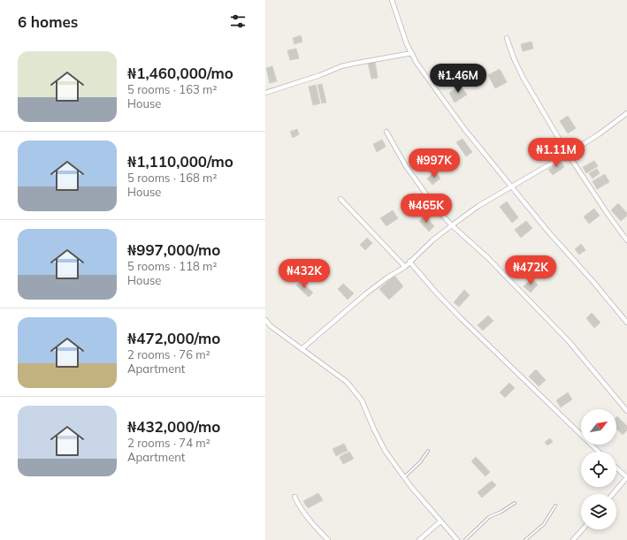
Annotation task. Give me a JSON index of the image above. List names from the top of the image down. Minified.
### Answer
{"north":"top right","page":{"heading":"6 homes","list":[{"name":"₦1,460,000/mo","note":"5 rooms · 163 m² · House"},{"name":"₦1,110,000/mo","note":"5 rooms · 168 m² · House"},{"name":"₦997,000/mo","note":"5 rooms · 118 m² · House"},{"name":"₦472,000/mo","note":"2 rooms · 76 m² · Apartment"},{"name":"₦432,000/mo","note":"2 rooms · 74 m² · Apartment"}],"price":["₦1.46M","₦1.11M","₦997K","₦465K","₦472K","₦432K"]}}
